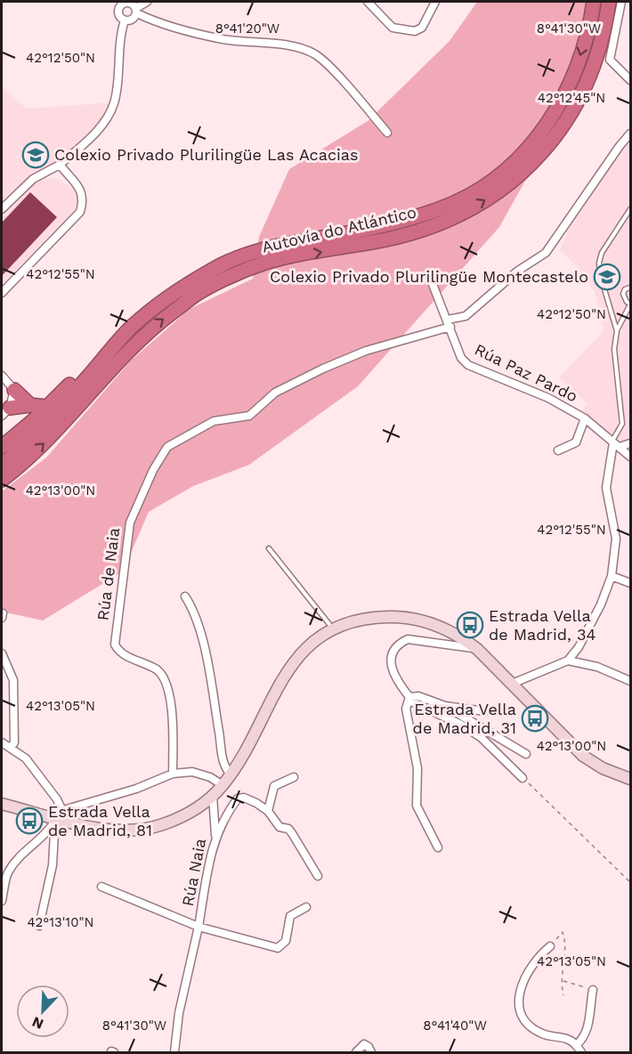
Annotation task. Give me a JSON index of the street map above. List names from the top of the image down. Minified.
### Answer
{"streets":{"highway":["Autovía do Atlántico"],"street":["Rúa Paz Pardo","Rúa de Naia","Rúa Naia"]},"crossings":[["Rúa Paz Pardo","Rúa de Naia"]],"places":{"school or university":["Colexio Privado Plurilingüe Las Acacias","Colexio Privado Plurilingüe Montecastelo"],"bus stop":["Estrada Vella de Madrid, 34","Estrada Vella de Madrid, 31","Estrada Vella de Madrid, 81"]},"north":"bottom left","coordinates":["8°41'30\"W","8°41'20\"W","42°12'50\"N","42°12'45\"N","42°12'55\"N","42°13'00\"N","42°13'05\"N","42°13'10\"N","8°41'40\"W"]}
